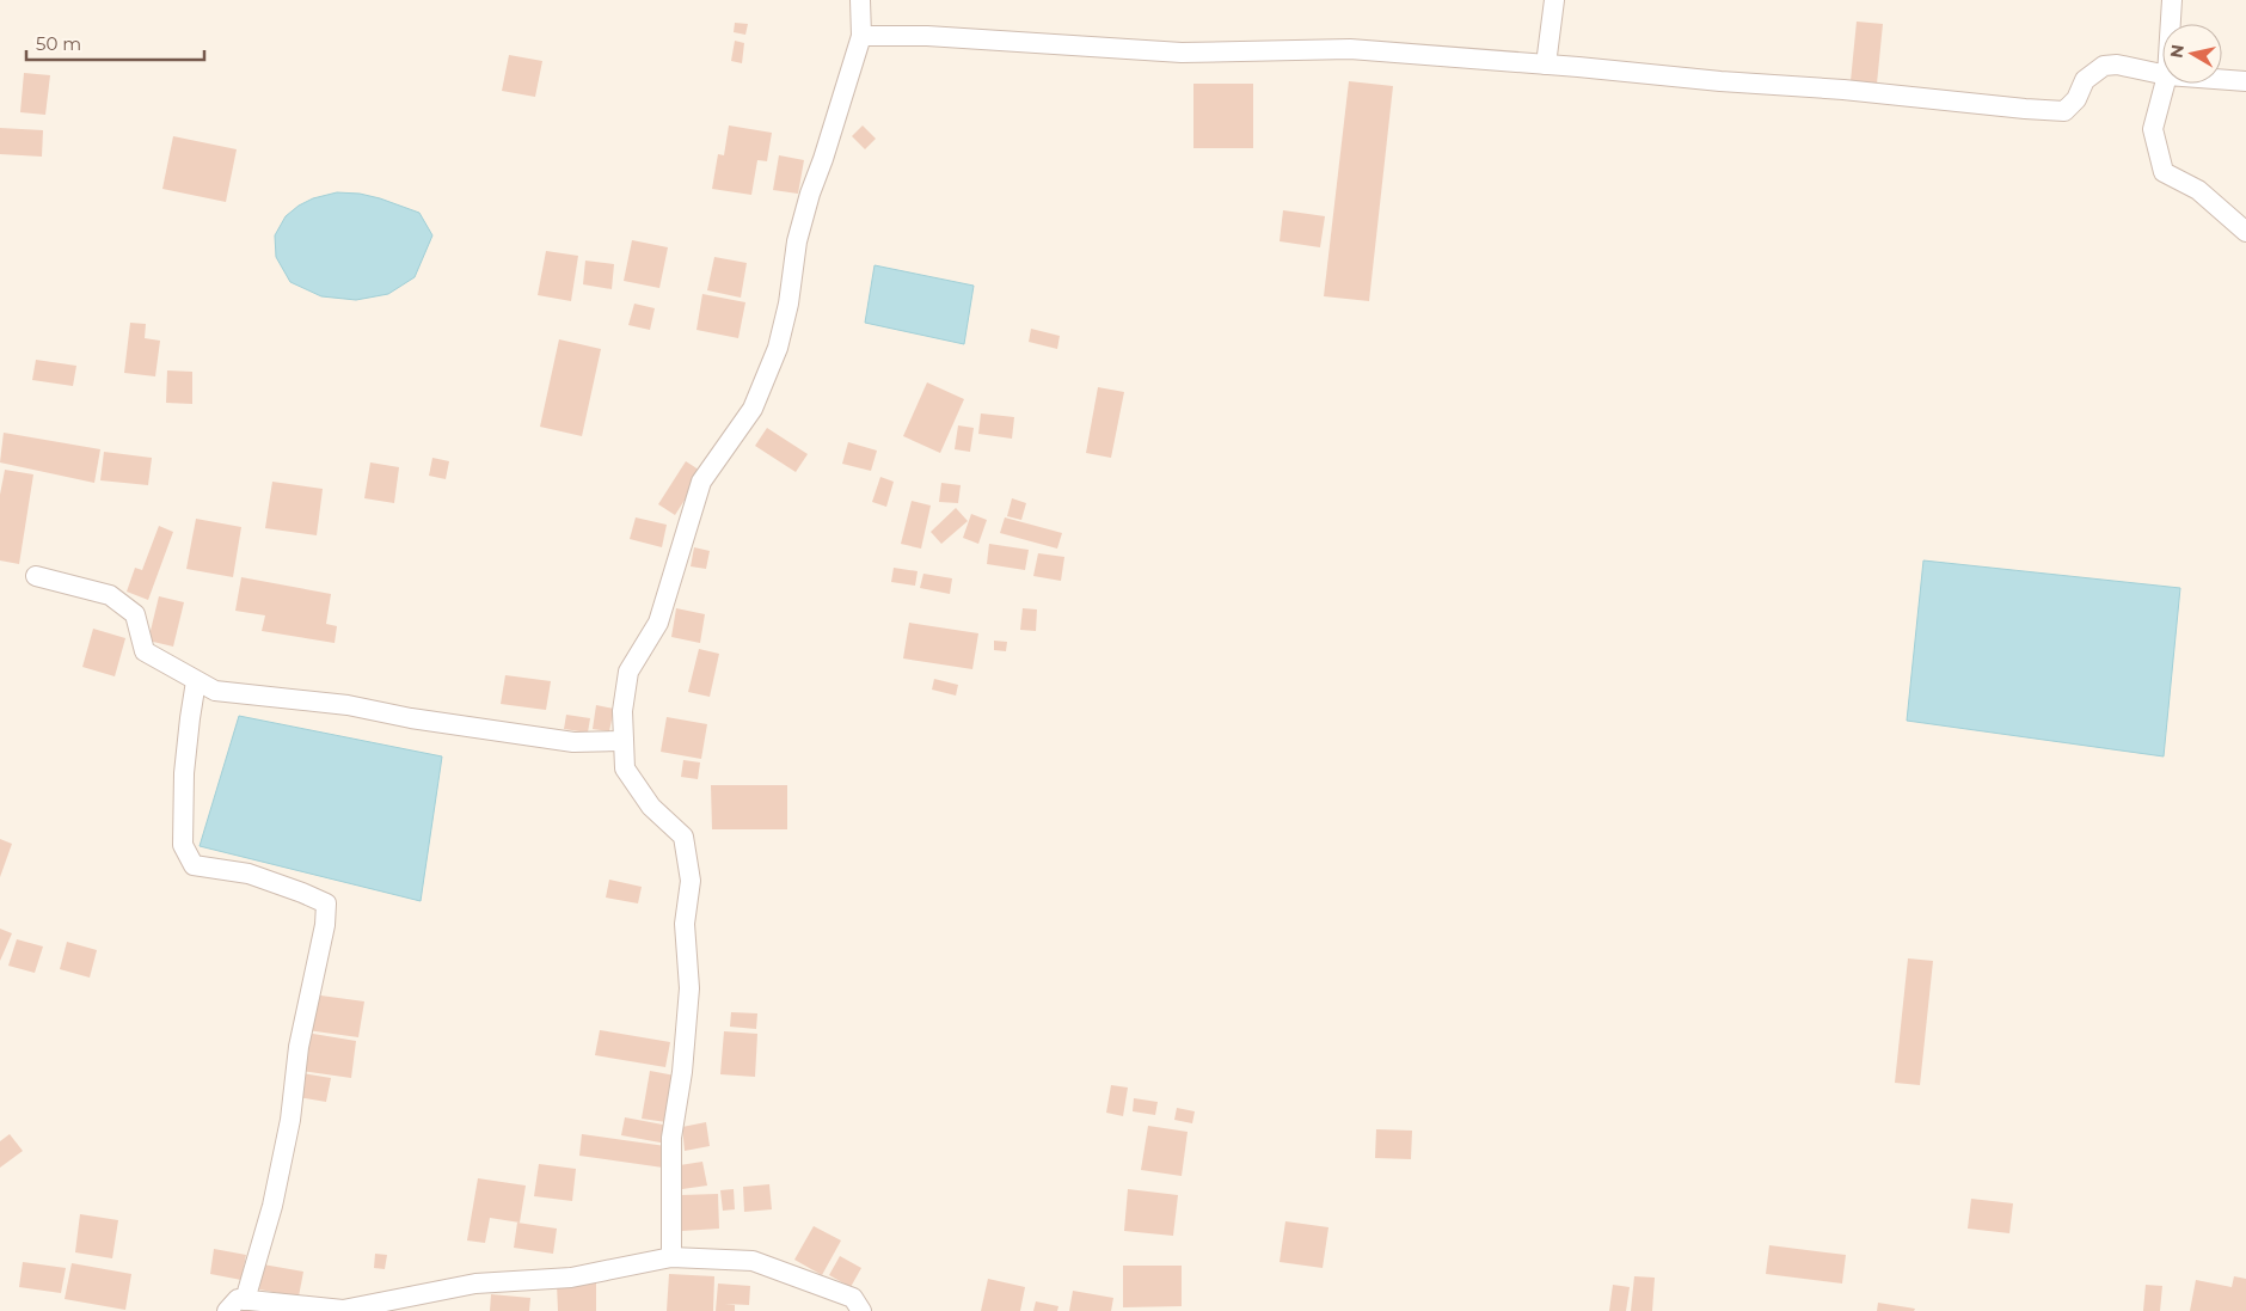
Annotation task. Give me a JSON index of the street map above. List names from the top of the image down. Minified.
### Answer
{"scale_bar":"50 m","north":"left"}
